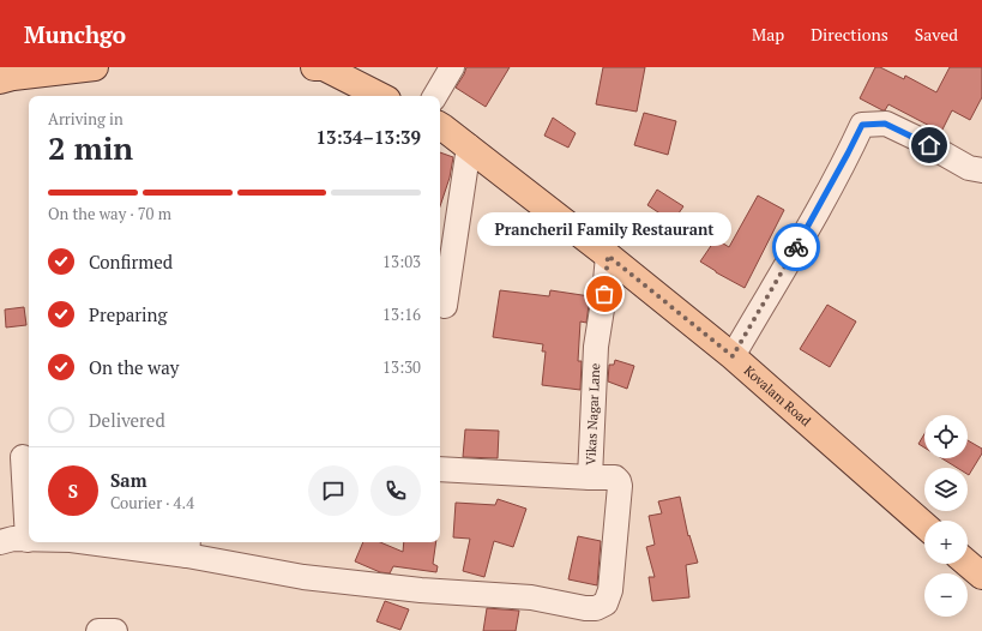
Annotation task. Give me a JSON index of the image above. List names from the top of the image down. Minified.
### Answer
{"streets":{"main road":["Kovalam Road"],"street":["Vikas Nagar Lane"]},"crossings":[["Kovalam Road","Vikas Nagar Lane"]],"places":["Prancheril Family Restaurant"],"page":{"header":"Munchgo","nav":["Map","Directions","Saved"],"heading":["2 min","Arriving in","13:34–13:39"],"panel":["Sam","Courier · 4.4"],"bar":"On the way · 70 m","bubble":"Prancheril Family Restaurant","list":[["Confirmed","13:03"],["Preparing","13:16"],["On the way","13:30"],"Delivered"],"map_buttons":["+","−"],"round":"S"}}
